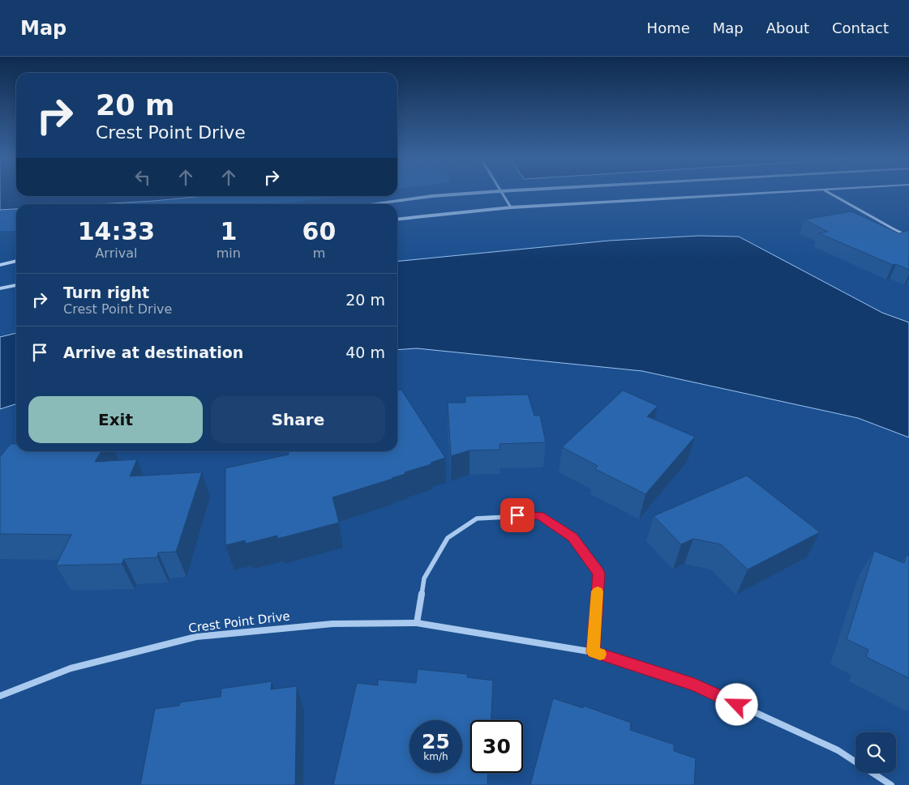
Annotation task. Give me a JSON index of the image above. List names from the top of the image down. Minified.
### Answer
{"streets":{"street":["Crest Point Drive"]},"page":{"header":"Map","nav":["Home","Map","About","Contact"],"turn":["20 m","Crest Point Drive"],"eta":["14:33","Arrival","1","min","60","m"],"list":[{"name":"Turn right","note":"Crest Point Drive","value":"20 m"},{"name":"Arrive at destination","value":"40 m"}],"buttons":["Exit","Share"],"speed":"25 km/h","limit":"30"}}
